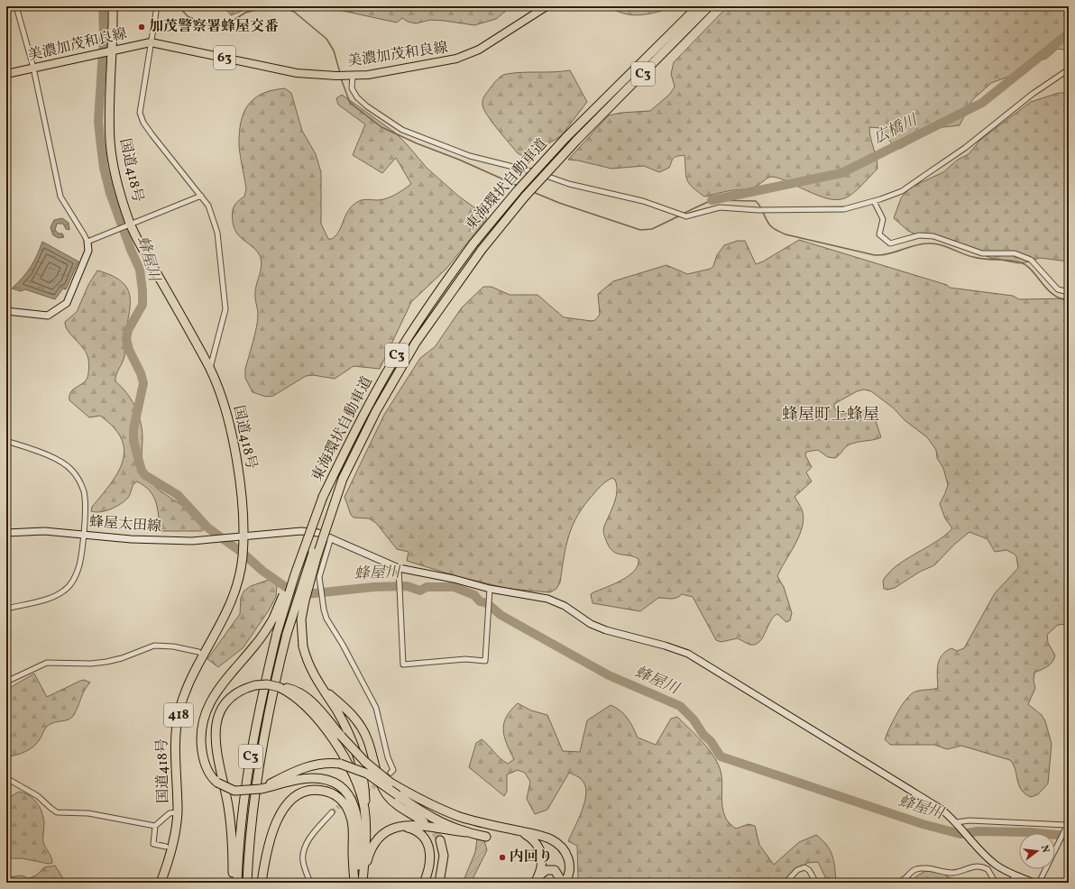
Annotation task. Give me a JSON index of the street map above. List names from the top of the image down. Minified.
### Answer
{"streets":{"highway":["C3","国道418号","東海環状自動車道","418"],"main road":["美濃加茂和良線","63"],"street":["蜂屋太田線"]},"crossings":[["美濃加茂和良線","国道418号"],["国道418号","蜂屋太田線"]],"districts":["蜂屋町上蜂屋"],"water":["広橋川","蜂屋川"],"places":["加茂警察署蜂屋交番","内回り"],"north":"right"}
